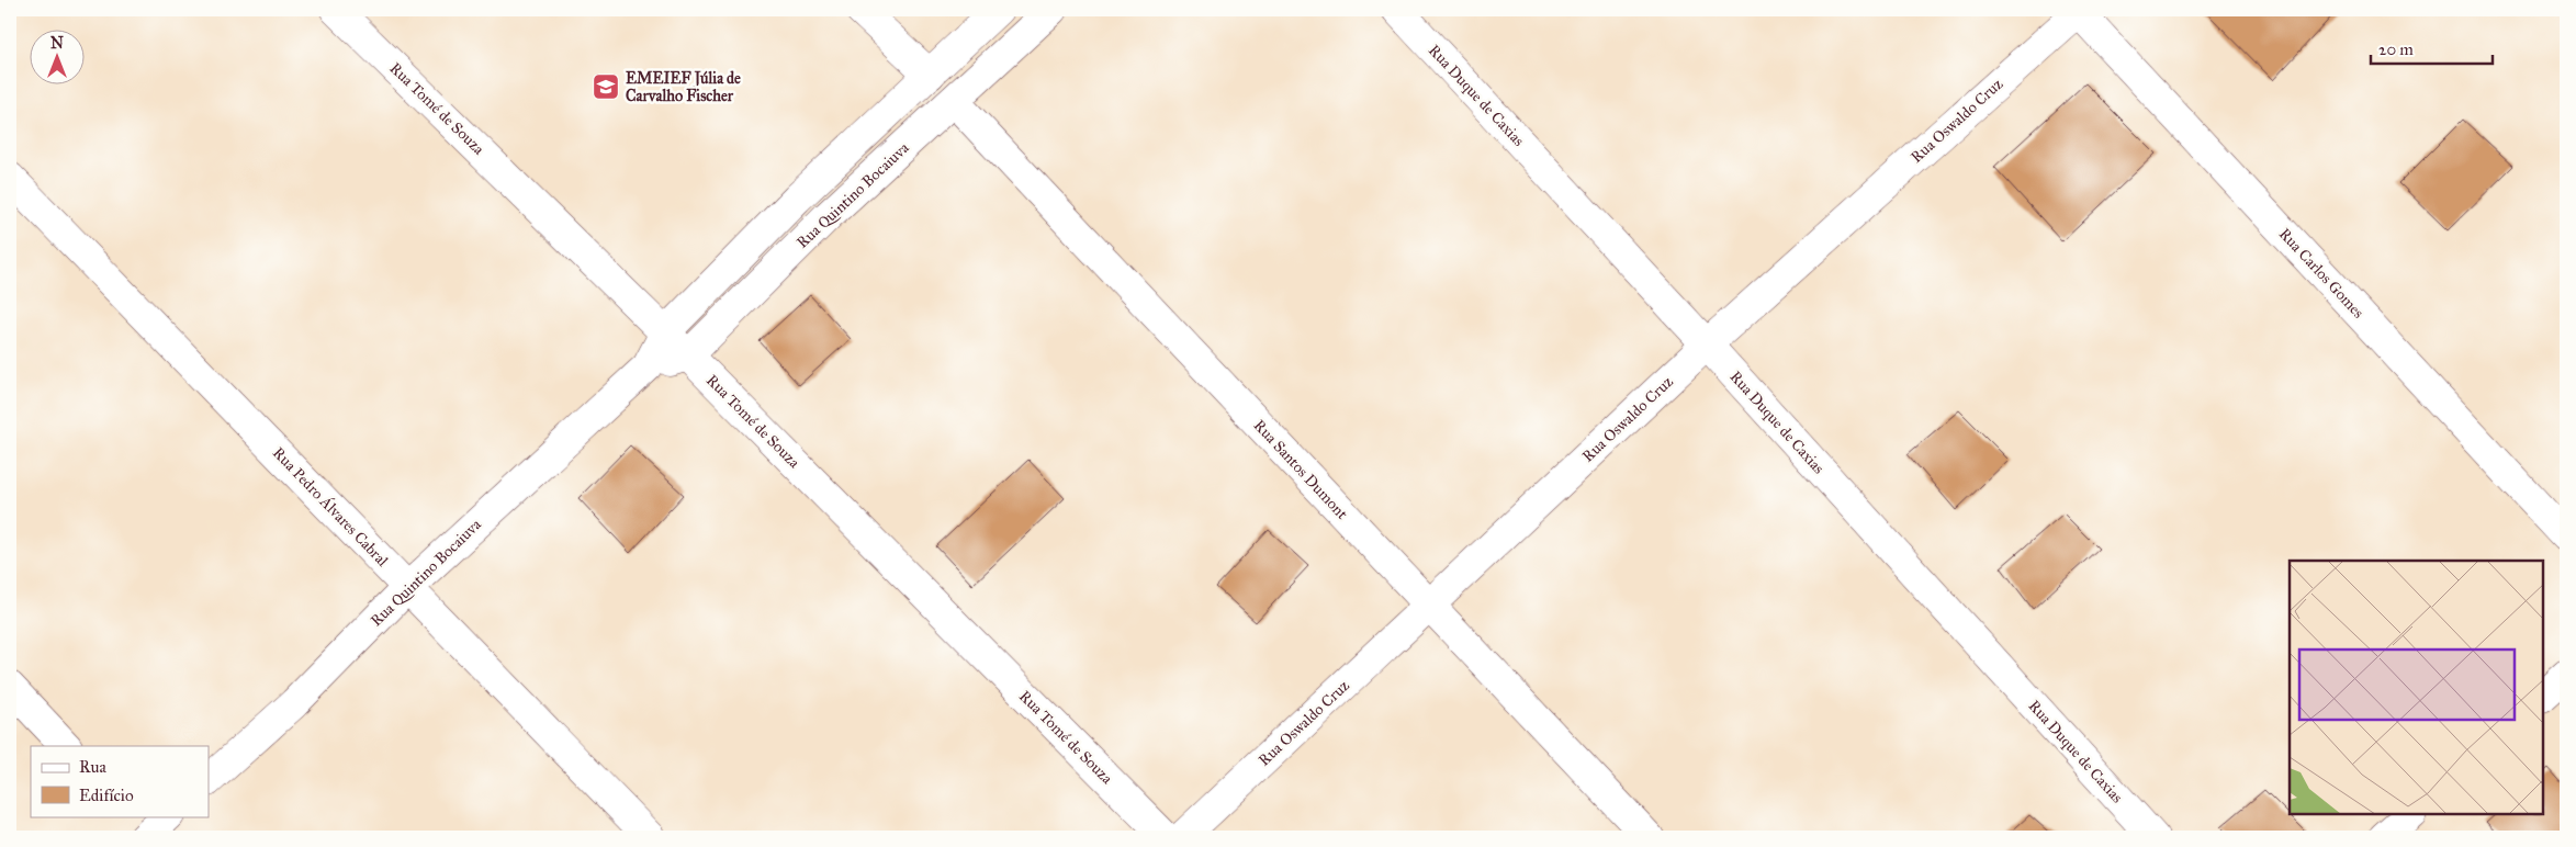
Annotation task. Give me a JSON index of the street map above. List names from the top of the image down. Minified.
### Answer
{"streets":{"street":["Rua Duque de Caxias","Rua Tomé de Souza","Rua Oswaldo Cruz","Rua Quintino Bocaiuva","Rua Carlos Gomes","Rua Santos Dumont","Rua Pedro Álvares Cabral"]},"crossings":[["Rua Duque de Caxias","Rua Oswaldo Cruz"],["Rua Tomé de Souza","Rua Quintino Bocaiuva"],["Rua Oswaldo Cruz","Rua Carlos Gomes"],["Rua Oswaldo Cruz","Rua Santos Dumont"],["Rua Quintino Bocaiuva","Rua Santos Dumont"],["Rua Quintino Bocaiuva","Rua Pedro Álvares Cabral"]],"places":{"school or university":["EMEIEF Júlia de Carvalho Fischer"]},"legend":["Rua","Edifício"],"scale_bar":"20 m","north":"top"}
